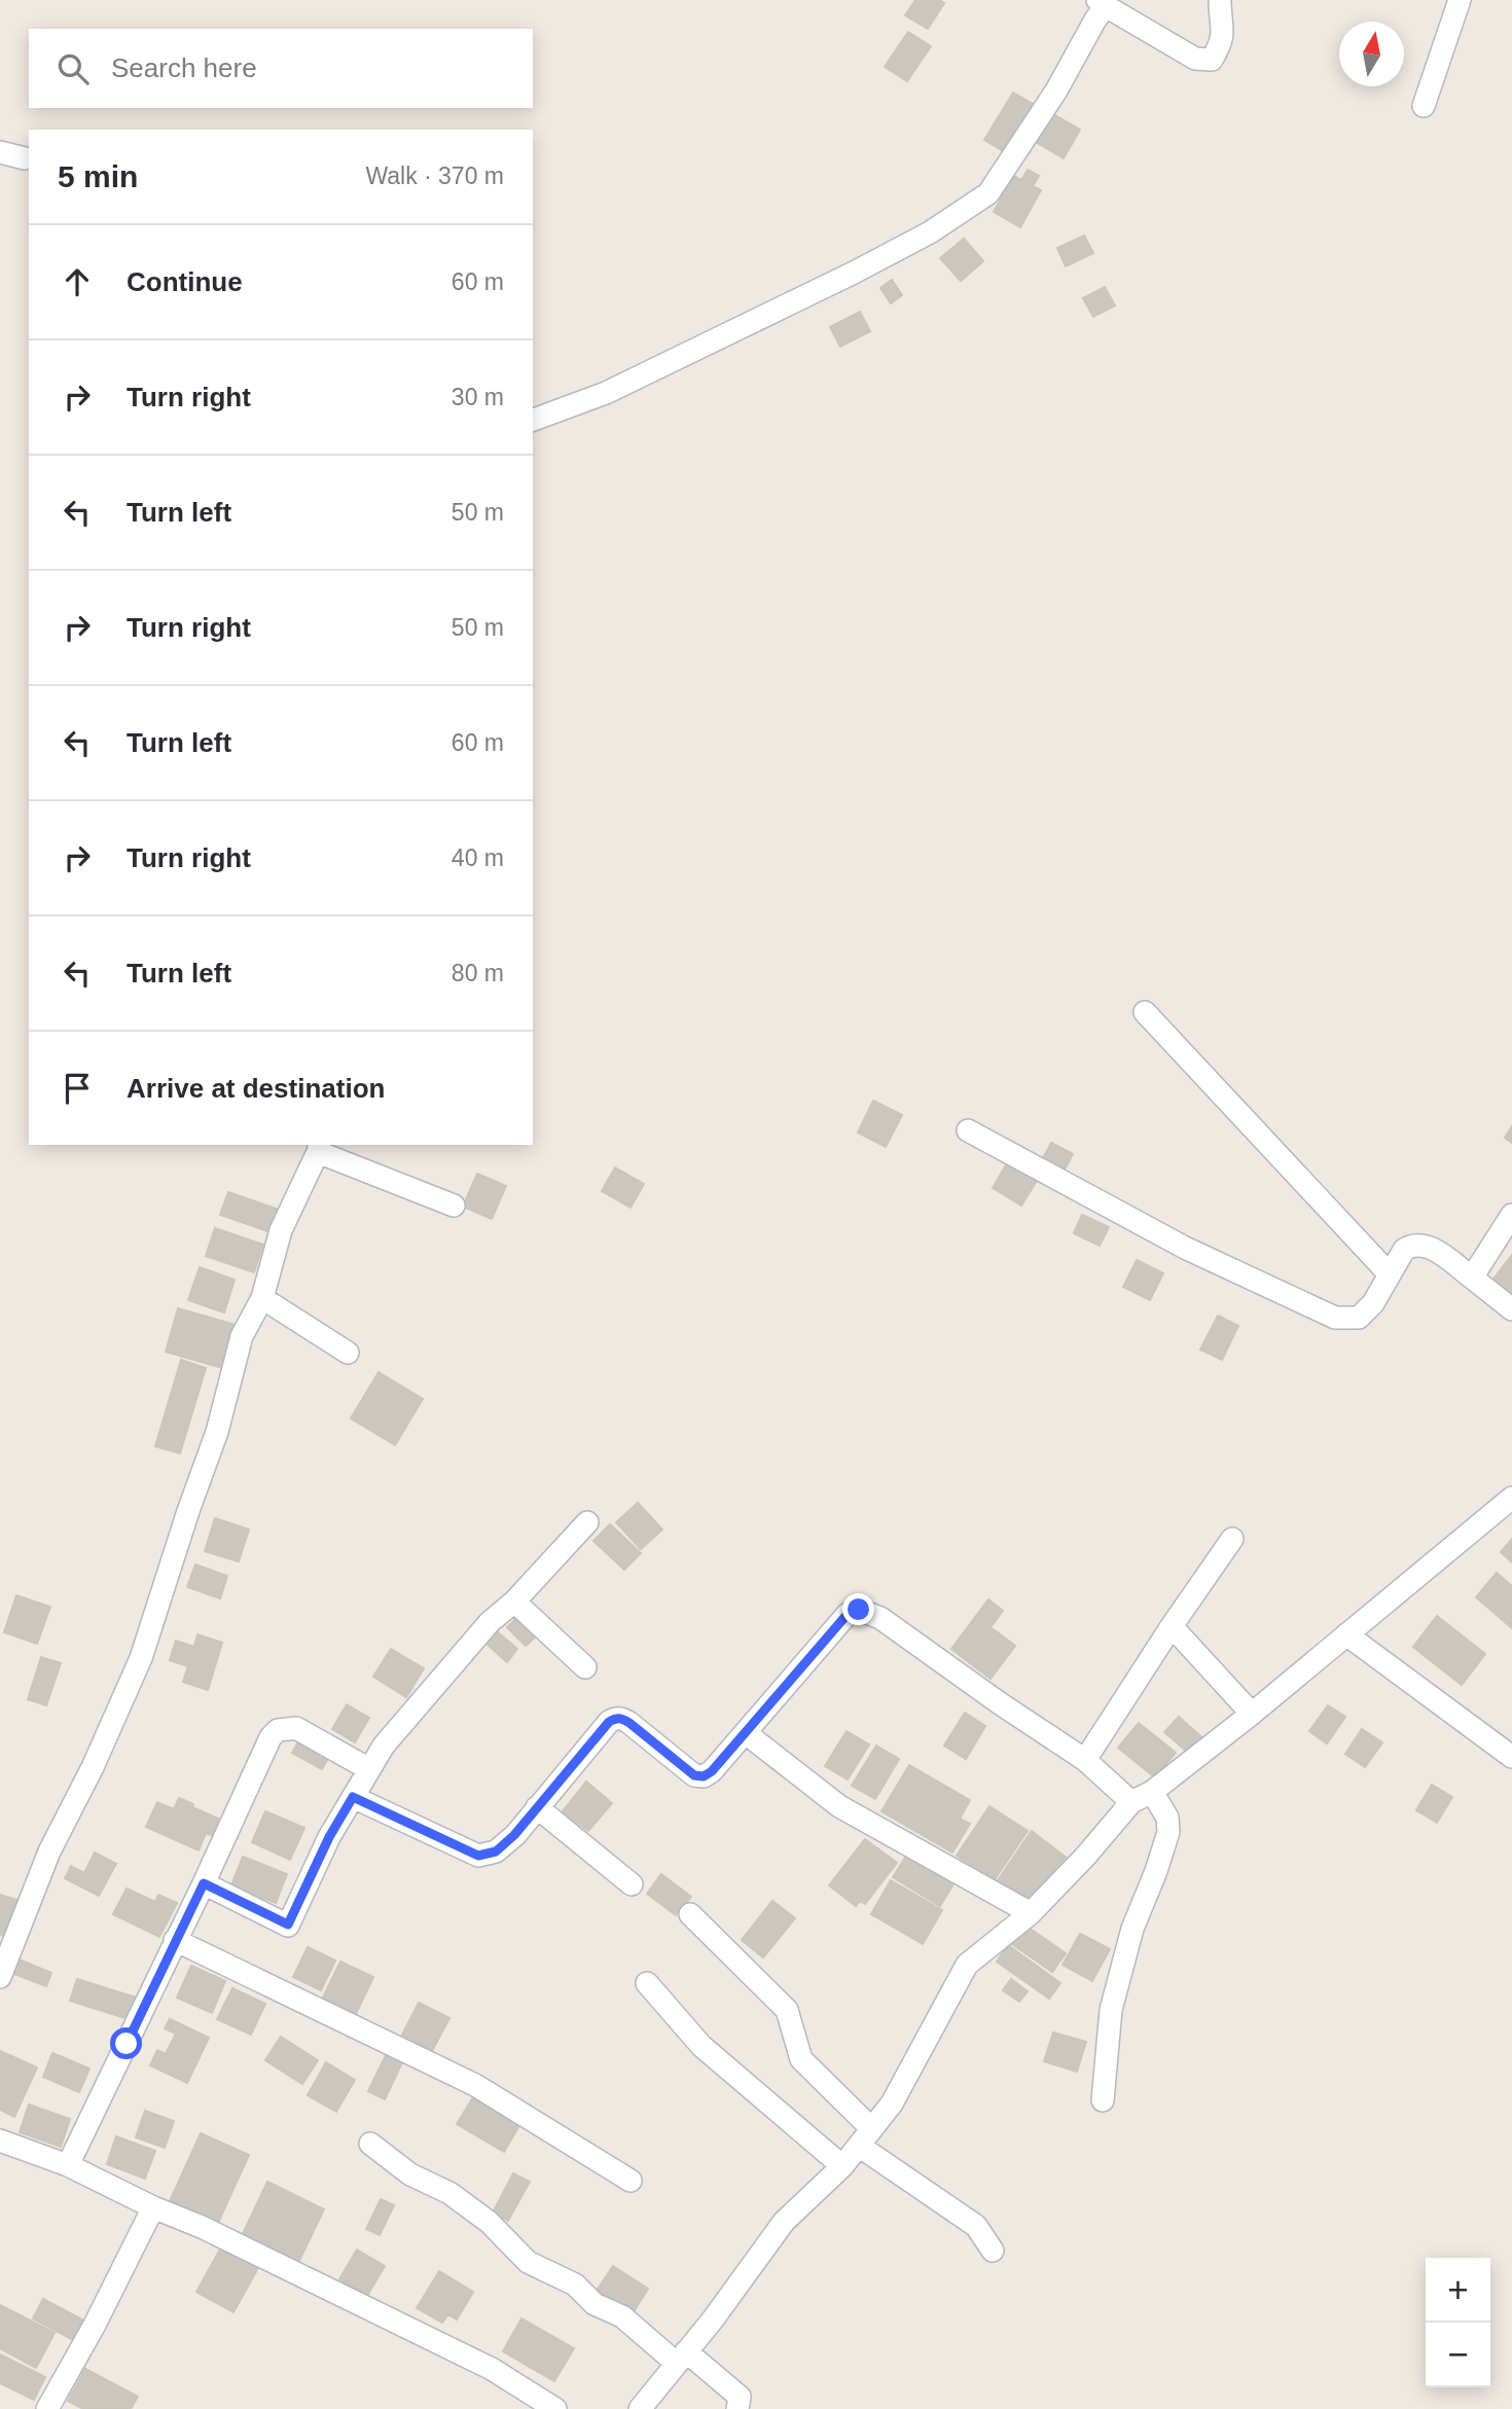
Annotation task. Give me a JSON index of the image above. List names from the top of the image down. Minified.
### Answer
{"north":"top","page":{"search":"Search here","heading":["5 min","Walk · 370 m"],"list":[["Continue","60 m"],["Turn right","30 m"],["Turn left","50 m"],["Turn right","50 m"],["Turn left","60 m"],["Turn right","40 m"],["Turn left","80 m"],"Arrive at destination"],"map_buttons":["+","−"]}}
